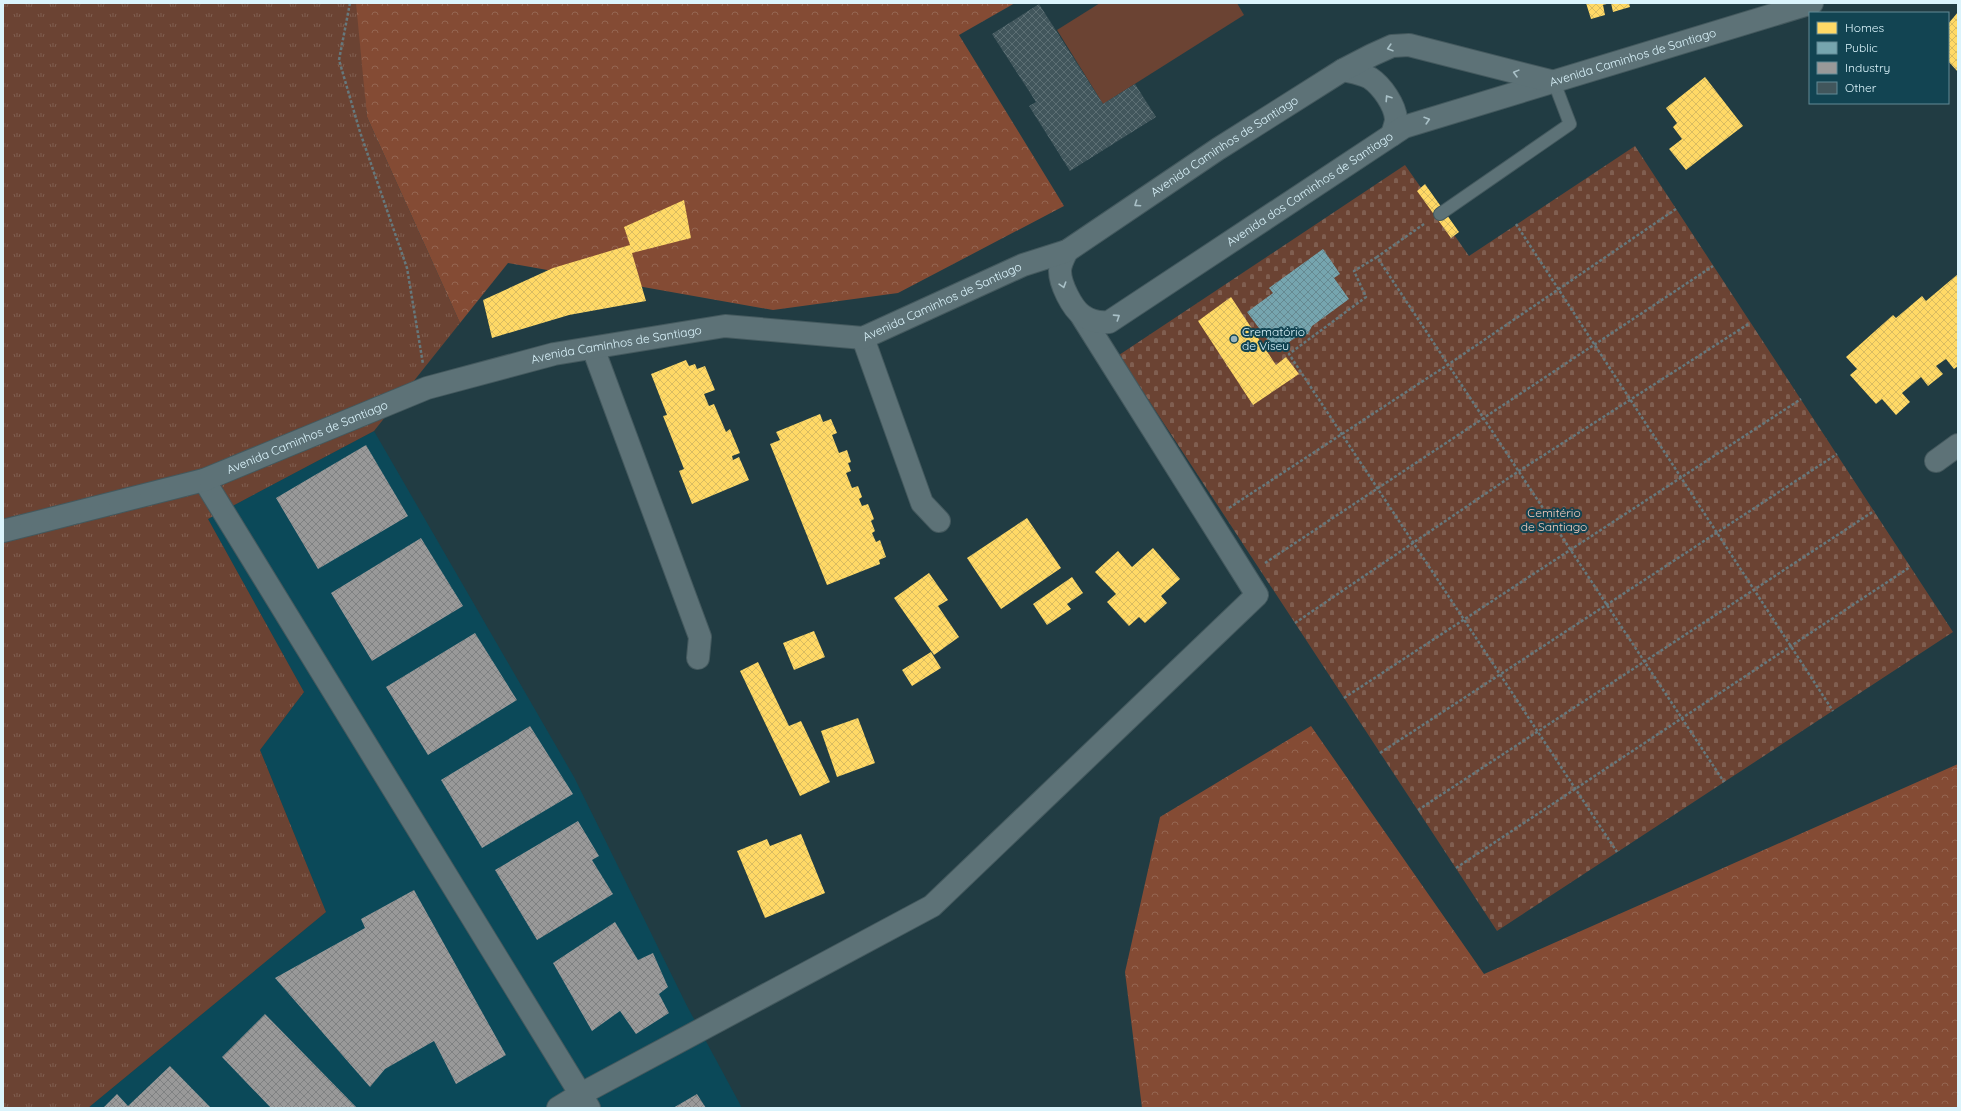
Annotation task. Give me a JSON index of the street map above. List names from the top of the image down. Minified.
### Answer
{"streets":{"street":["Avenida Caminhos de Santiago","Avenida dos Caminhos de Santiago"]},"crossings":[["Avenida Caminhos de Santiago","Avenida dos Caminhos de Santiago"]],"one_way":["Avenida dos Caminhos de Santiago"],"parks":["Cemitério de Santiago"],"places":["Crematório de Viseu"],"legend":["Homes","Public","Industry","Other"]}
